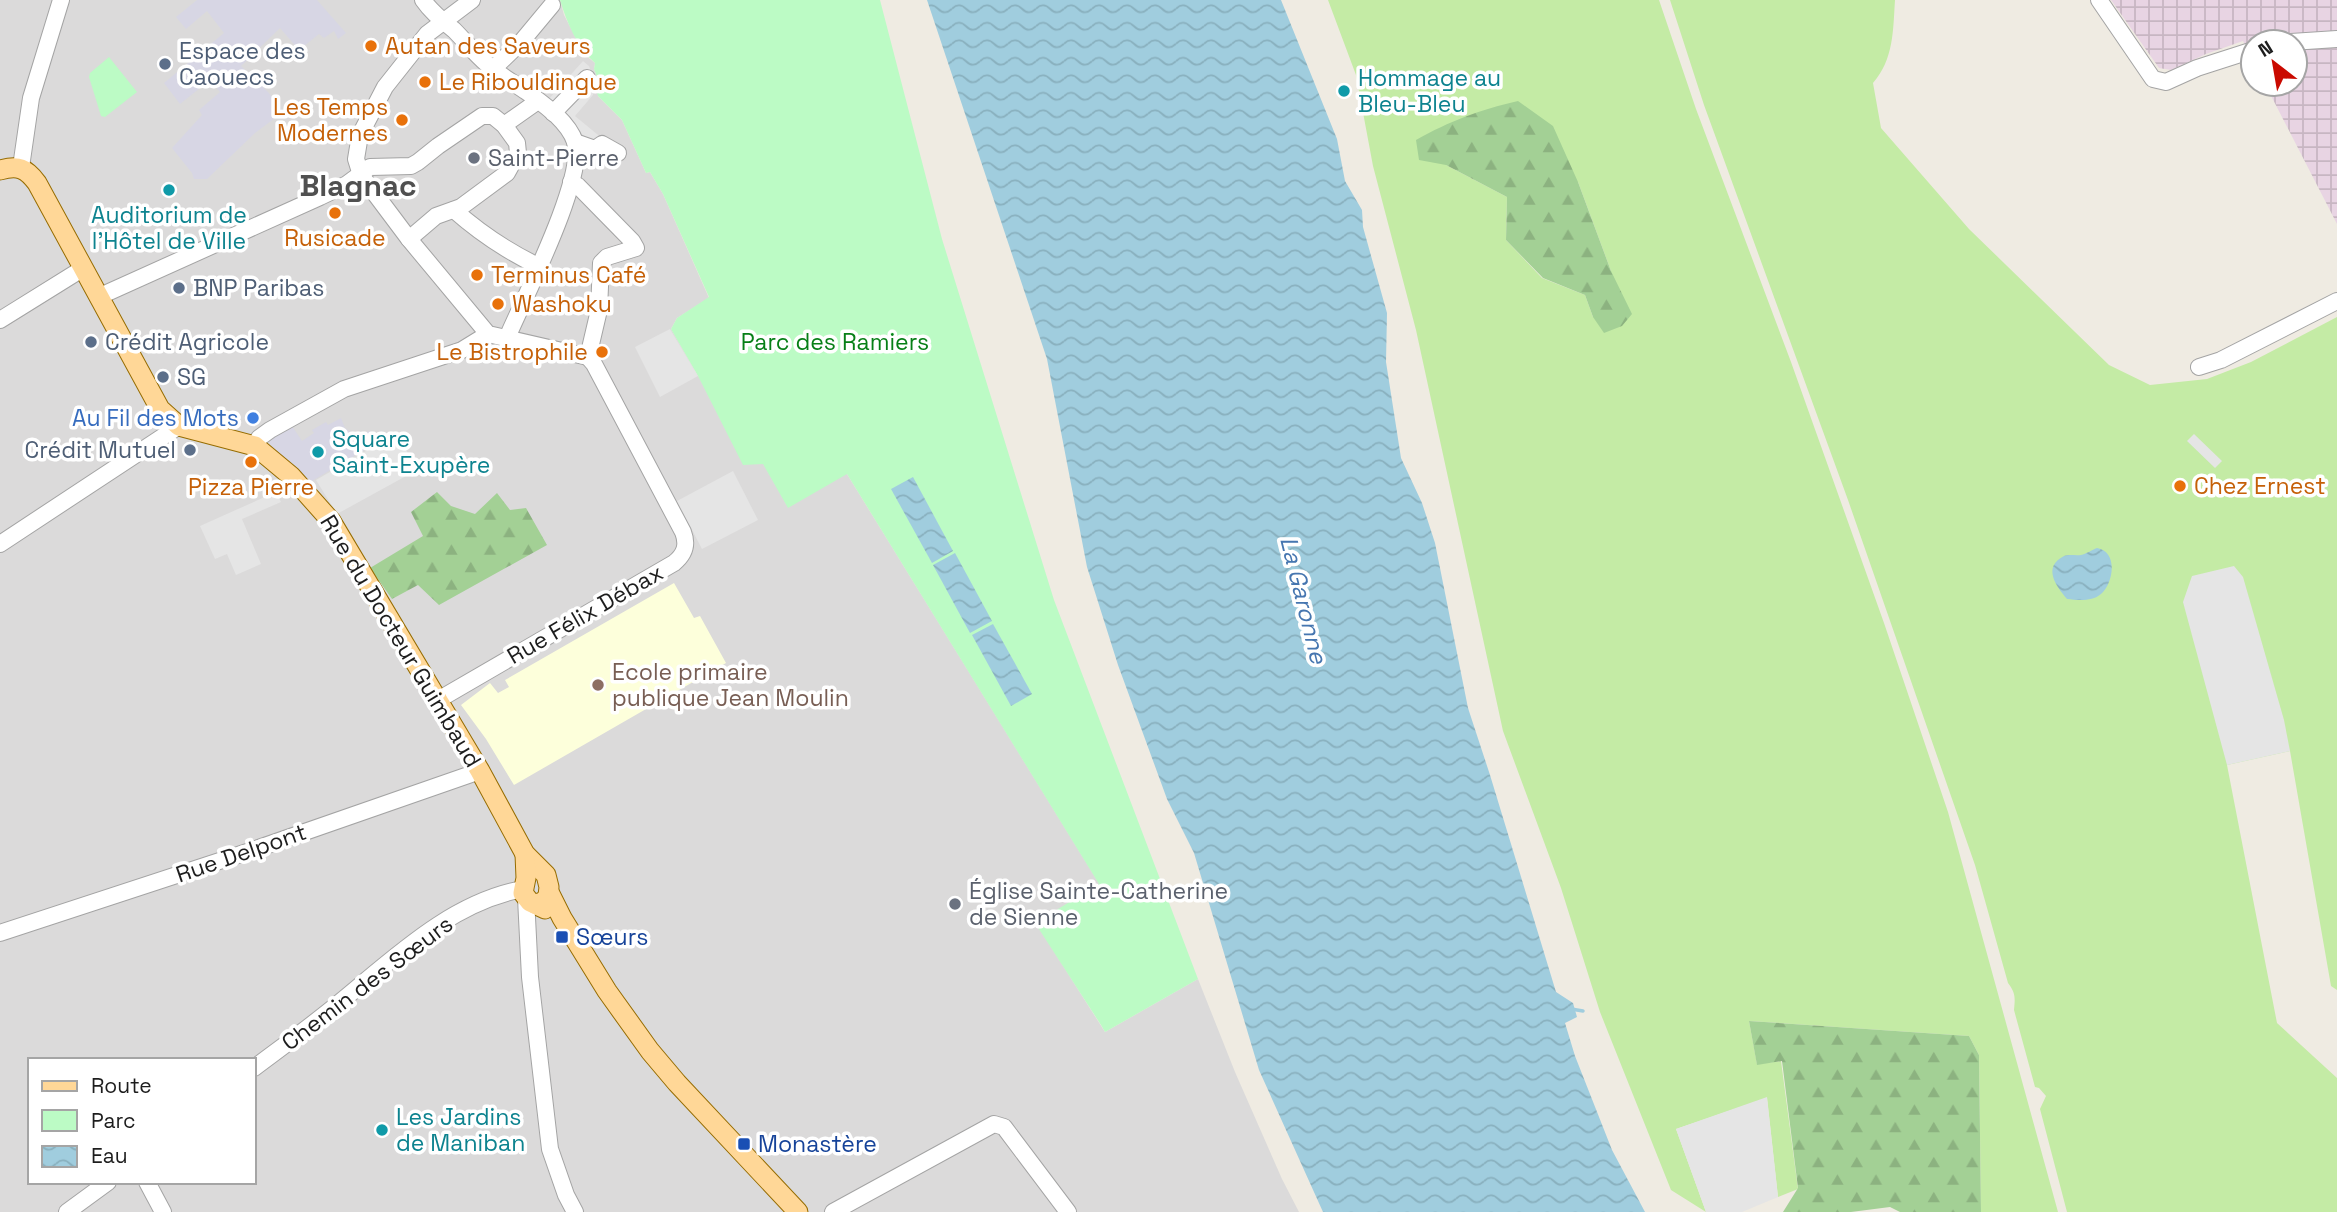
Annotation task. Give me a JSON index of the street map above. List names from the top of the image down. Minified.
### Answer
{"streets":{"main road":["Rue du Docteur Guimbaud"],"street":["Rue Félix Débax","Rue Delpont","Chemin des Sœurs"]},"crossings":[["Rue Félix Débax","Rue du Docteur Guimbaud"],["Rue du Docteur Guimbaud","Rue Delpont"],["Rue du Docteur Guimbaud","Chemin des Sœurs"]],"districts":["Blagnac"],"water":["La Garonne"],"parks":["Parc des Ramiers"],"places":{"other":["Autan des Saveurs","Espace des Caouecs","Le Ribouldingue","Hommage au Bleu-Bleu","Les Temps Modernes","Saint-Pierre","Auditorium de l'Hôtel de Ville","Rusicade","Terminus Café","BNP Paribas","Washoku","Crédit Agricole","Le Bistrophile","SG","Au Fil des Mots","Crédit Mutuel","Square Saint-Exupère","Pizza Pierre","Chez Ernest","Ecole primaire publique Jean Moulin","Église Sainte-Catherine de Sienne","Les Jardins de Maniban"],"transit":["Sœurs","Monastère"]},"legend":["Route","Parc","Eau"],"north":"top left"}
